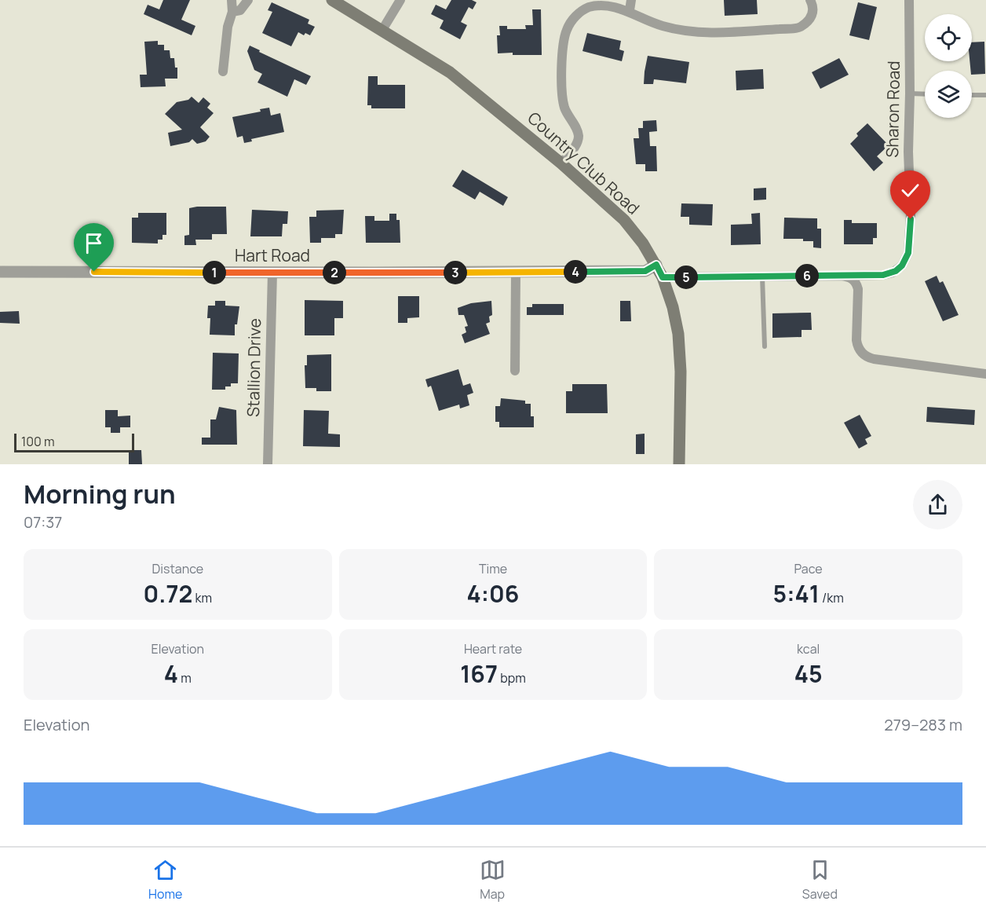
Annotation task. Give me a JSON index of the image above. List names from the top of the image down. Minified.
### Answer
{"streets":{"main road":["Country Club Road"],"street":["Sharon Road","Hart Road","Stallion Drive"]},"crossings":[["Sharon Road","Country Club Road"],["Country Club Road","Hart Road"],["Hart Road","Stallion Drive"]],"scale_bar":"100 m","page":{"pins":["4","1","2","3","6","5"],"scale":"100 m","heading":["Morning run","07:37"],"stats":[["Distance","0.72 km"],["Time","4:06"],["Pace","5:41 /km"],["Elevation","4 m"],["Heart rate","167 bpm"],["kcal","45"]],"chart":["Elevation","279–283 m"],"tabs":["Home","Map","Saved"]}}
